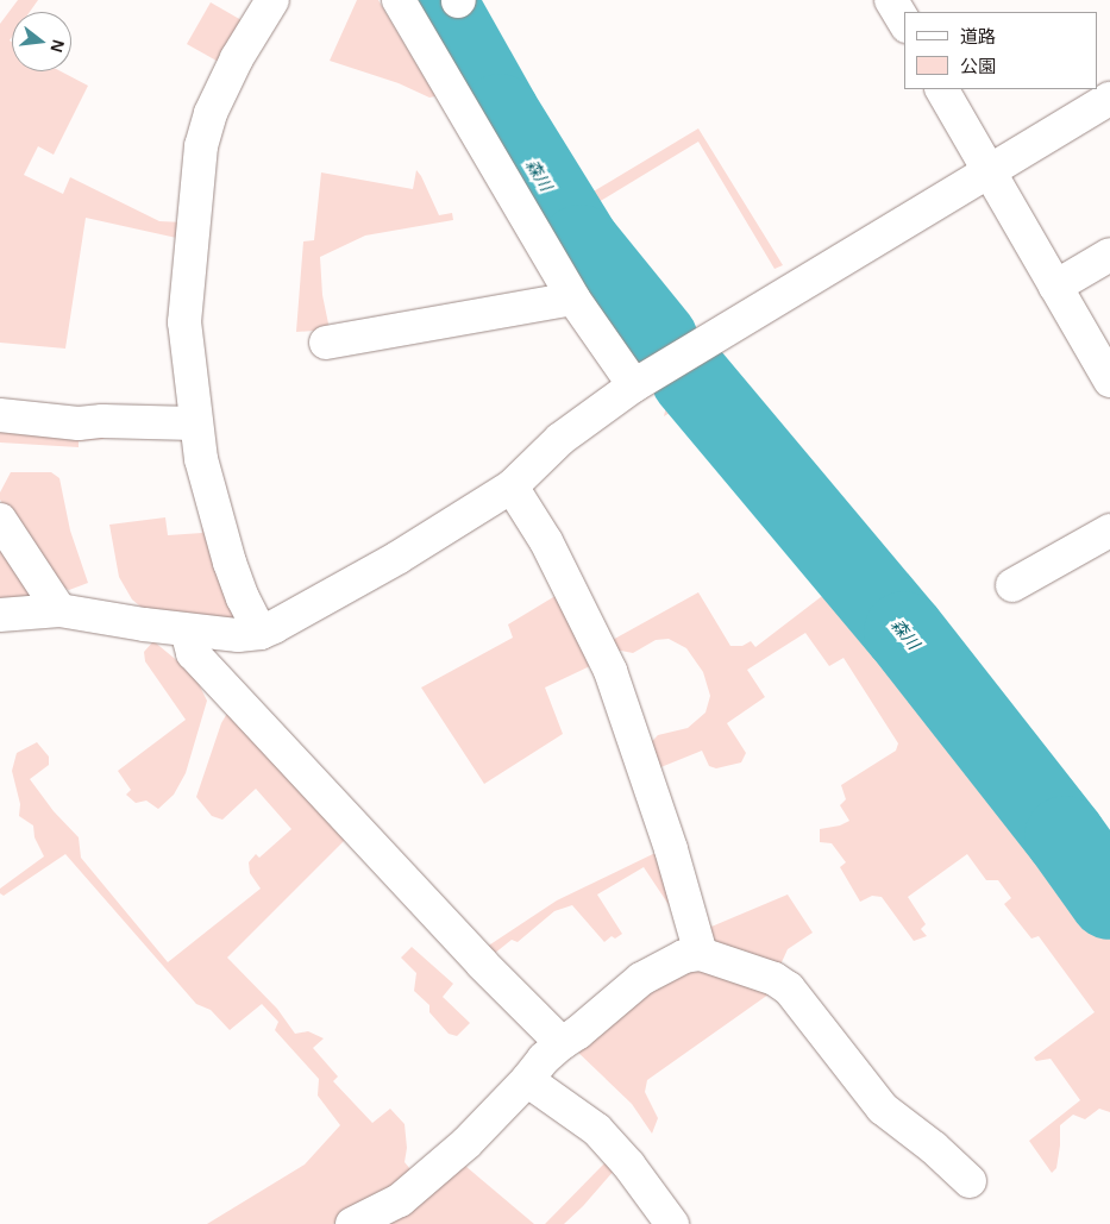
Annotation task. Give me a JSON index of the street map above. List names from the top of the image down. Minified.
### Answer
{"water":["森川"],"legend":["道路","公園"],"north":"right"}
